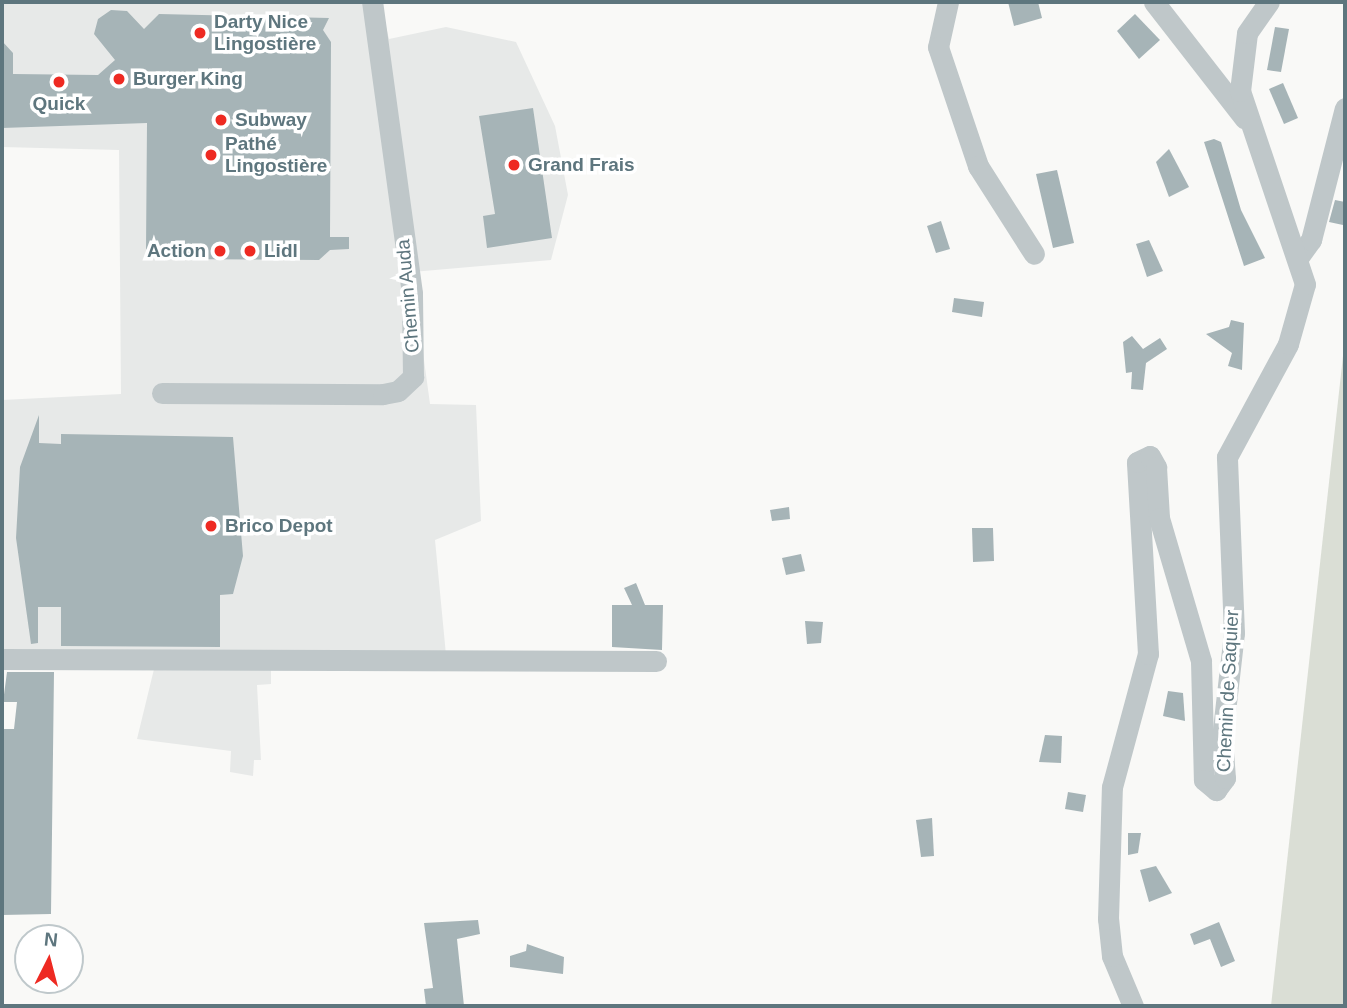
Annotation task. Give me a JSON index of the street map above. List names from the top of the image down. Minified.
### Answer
{"streets":{"street":["Chemin Auda","Chemin de Saquier"]},"places":["Darty Nice Lingostière","Burger King","Quick","Subway","Pathé Lingostière","Grand Frais","Action","Lidl","Brico Depot"],"north":"top"}
